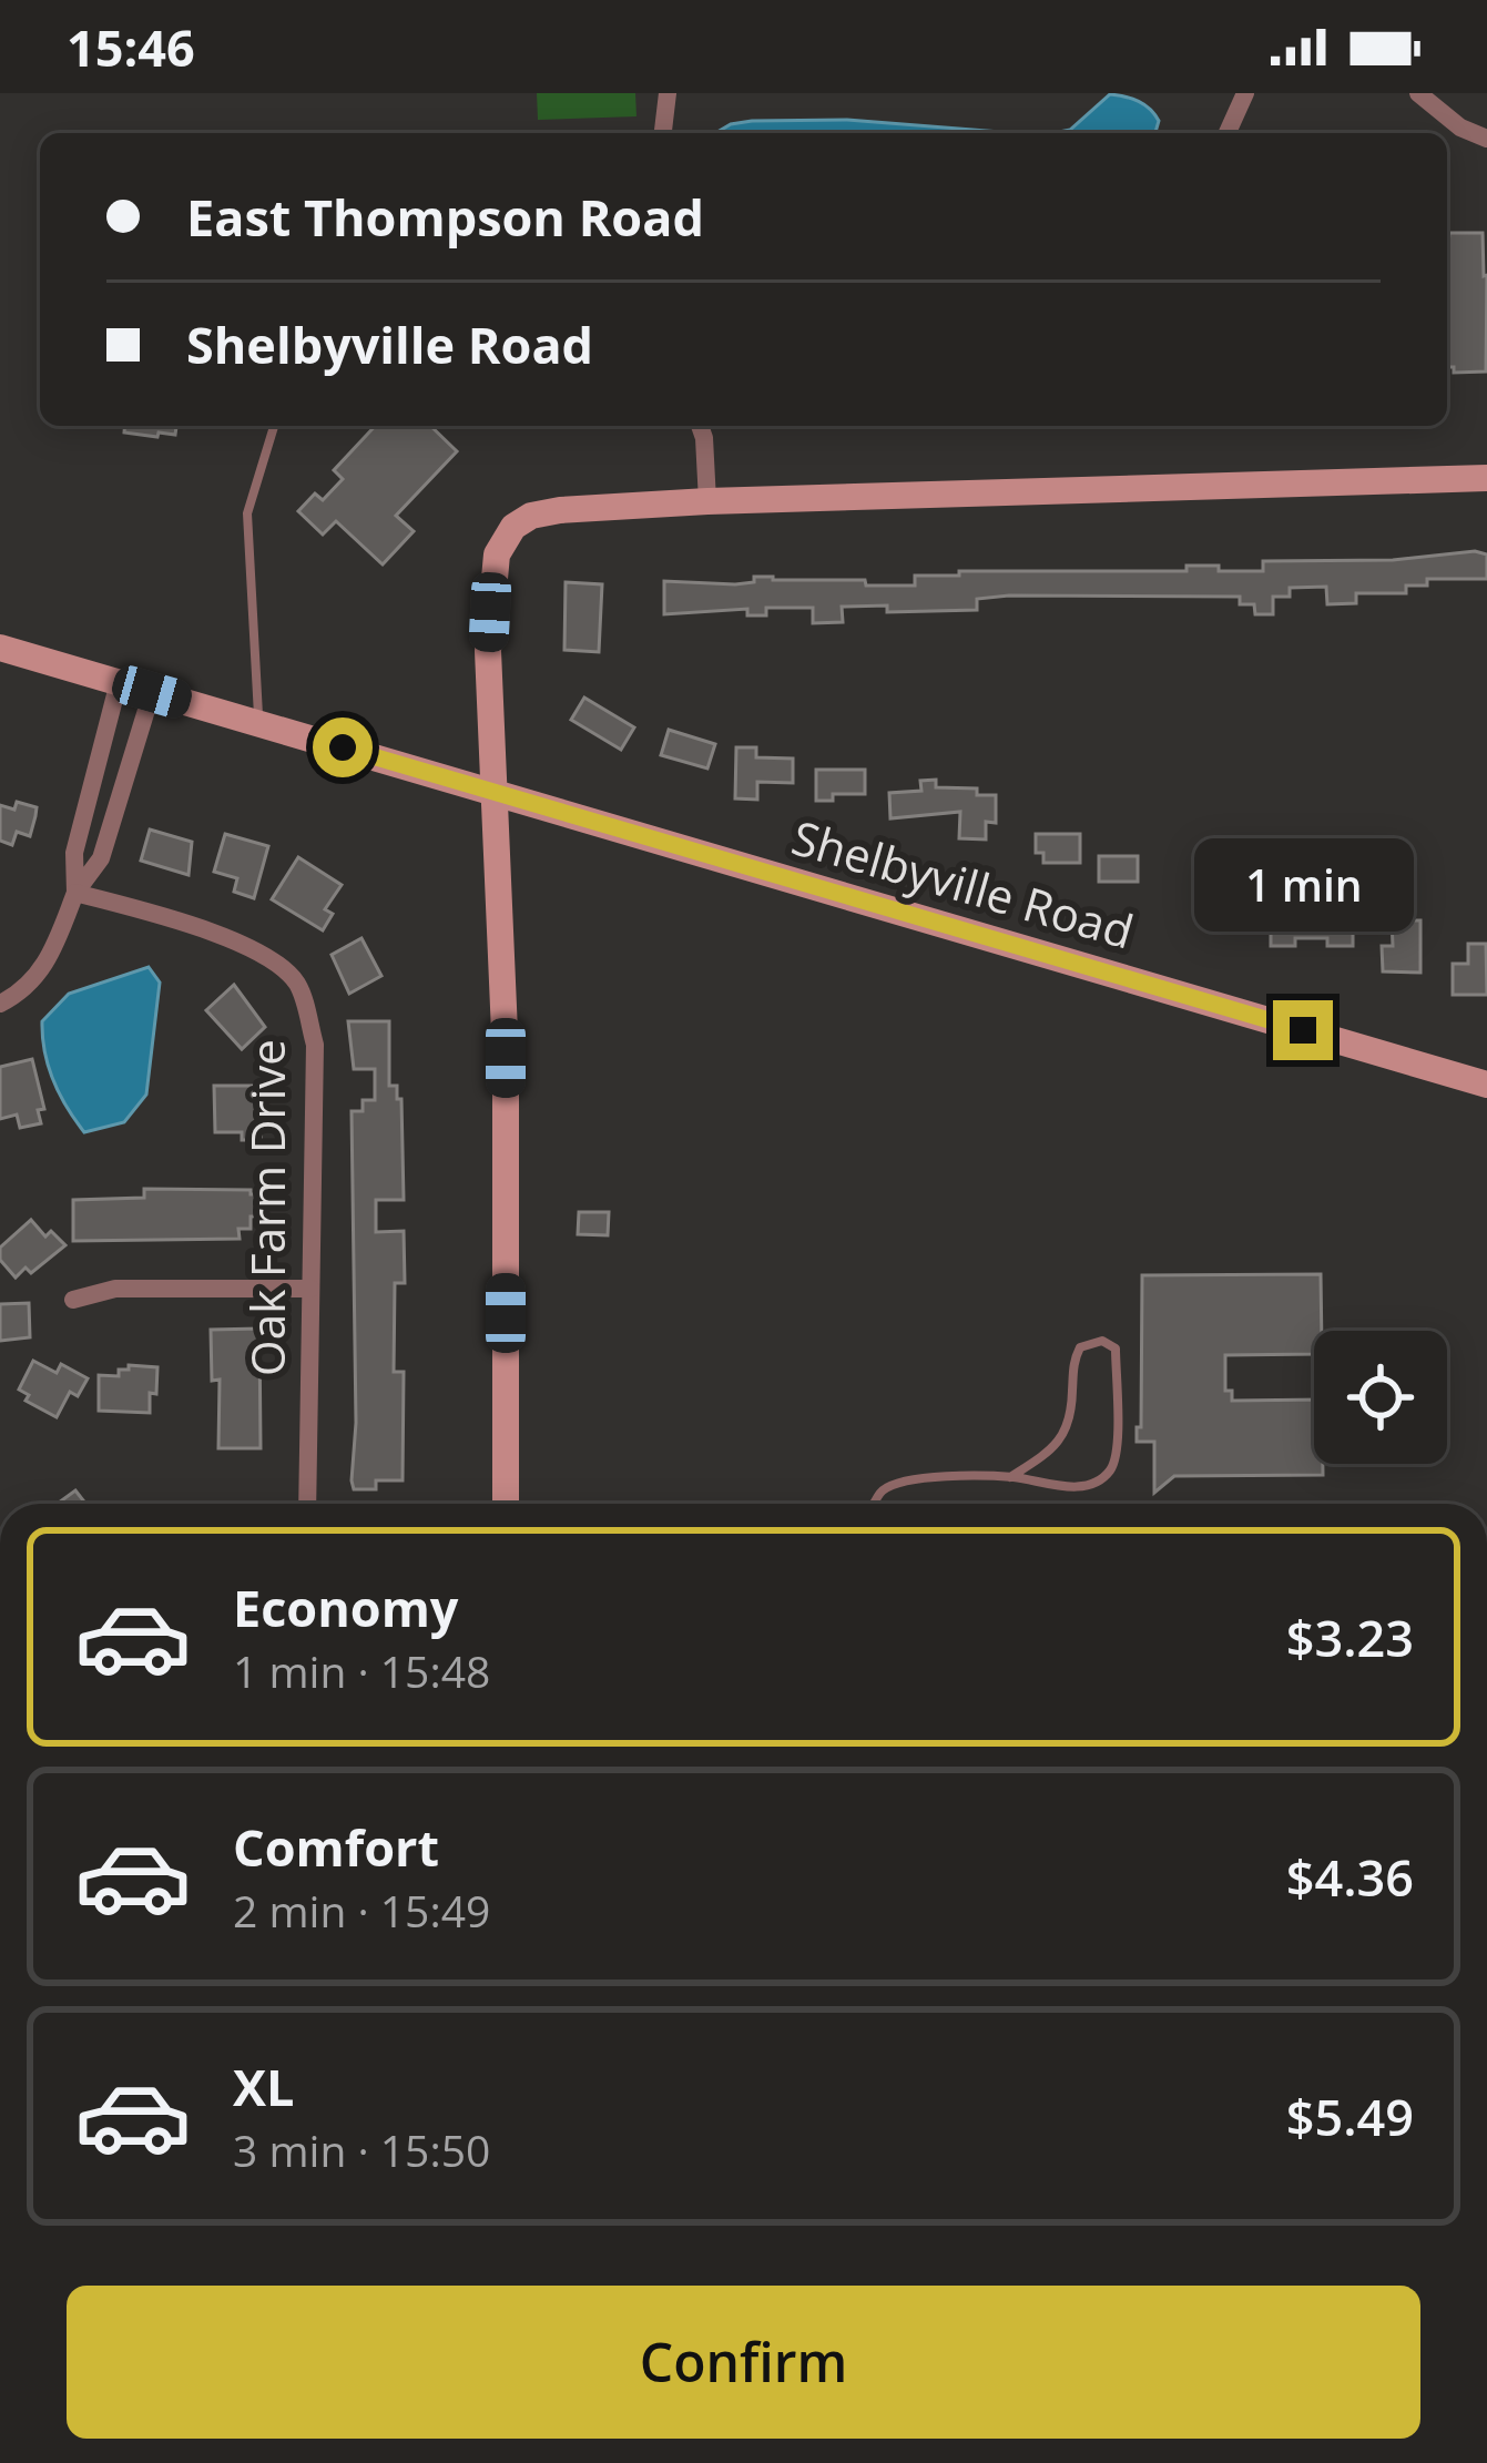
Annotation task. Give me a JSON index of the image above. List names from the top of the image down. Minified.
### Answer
{"streets":{"main road":["Shelbyville Road"],"street":["Oak Farm Drive"]},"page":{"status":"15:46","banner":["East Thompson Road","Shelbyville Road"],"bubble":"1 min","list":[{"name":"Economy","note":"1 min · 15:48","value":"$3.23"},{"name":"Comfort","note":"2 min · 15:49","value":"$4.36"},{"name":"XL","note":"3 min · 15:50","value":"$5.49"}],"buttons":"Confirm"}}
